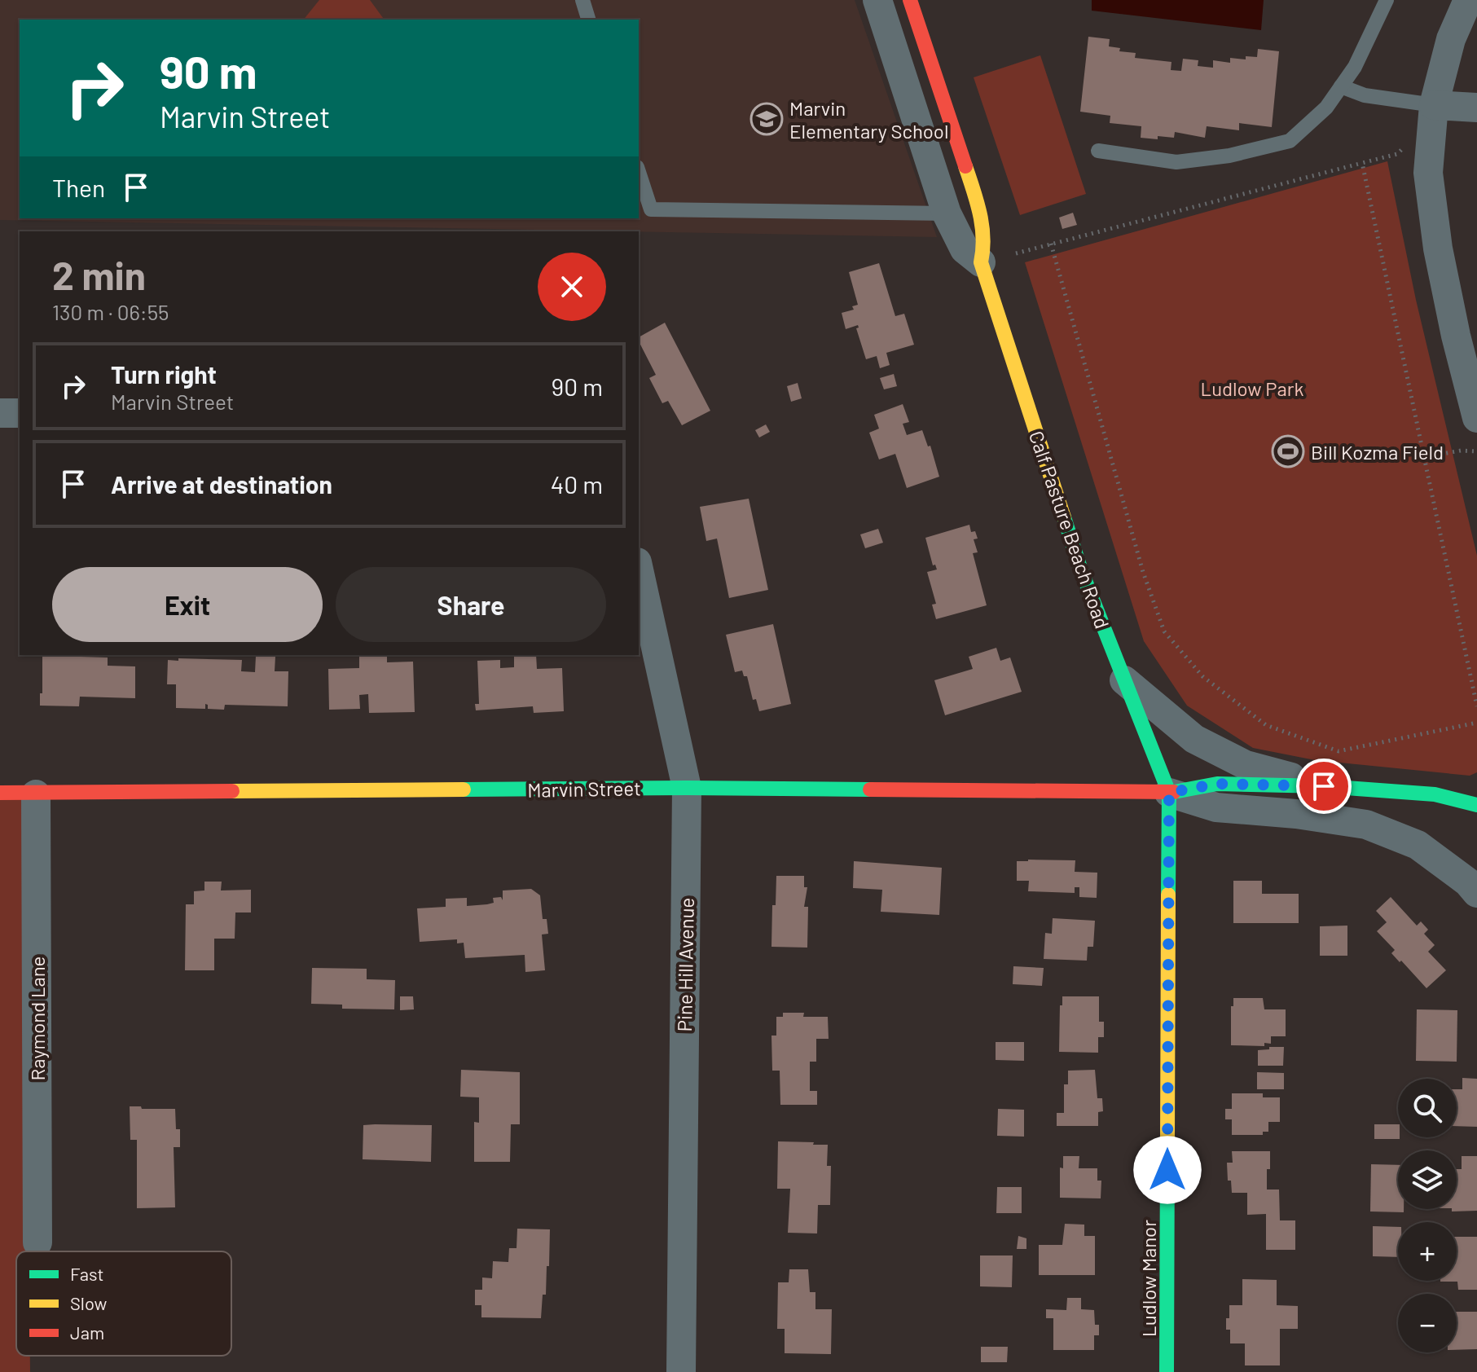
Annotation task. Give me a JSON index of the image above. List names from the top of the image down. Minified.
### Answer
{"streets":{"street":["Calf Pasture Beach Road","Marvin Street","Pine Hill Avenue","Raymond Lane","Ludlow Manor"]},"crossings":[["Calf Pasture Beach Road","Marvin Street"],["Calf Pasture Beach Road","Ludlow Manor"],["Marvin Street","Pine Hill Avenue"],["Marvin Street","Raymond Lane"],["Marvin Street","Ludlow Manor"]],"parks":["Ludlow Park"],"places":{"school or university":["Marvin Elementary School"],"sports":["Bill Kozma Field"]},"legend":["Fast","Slow","Jam"],"page":{"turn":["90 m","Marvin Street"],"then":"Then","heading":["2 min","130 m · 06:55"],"list":[{"name":"Turn right","note":"Marvin Street","value":"90 m"},{"name":"Arrive at destination","value":"40 m"}],"buttons":["Exit","Share"],"map_buttons":["+","−"]}}
